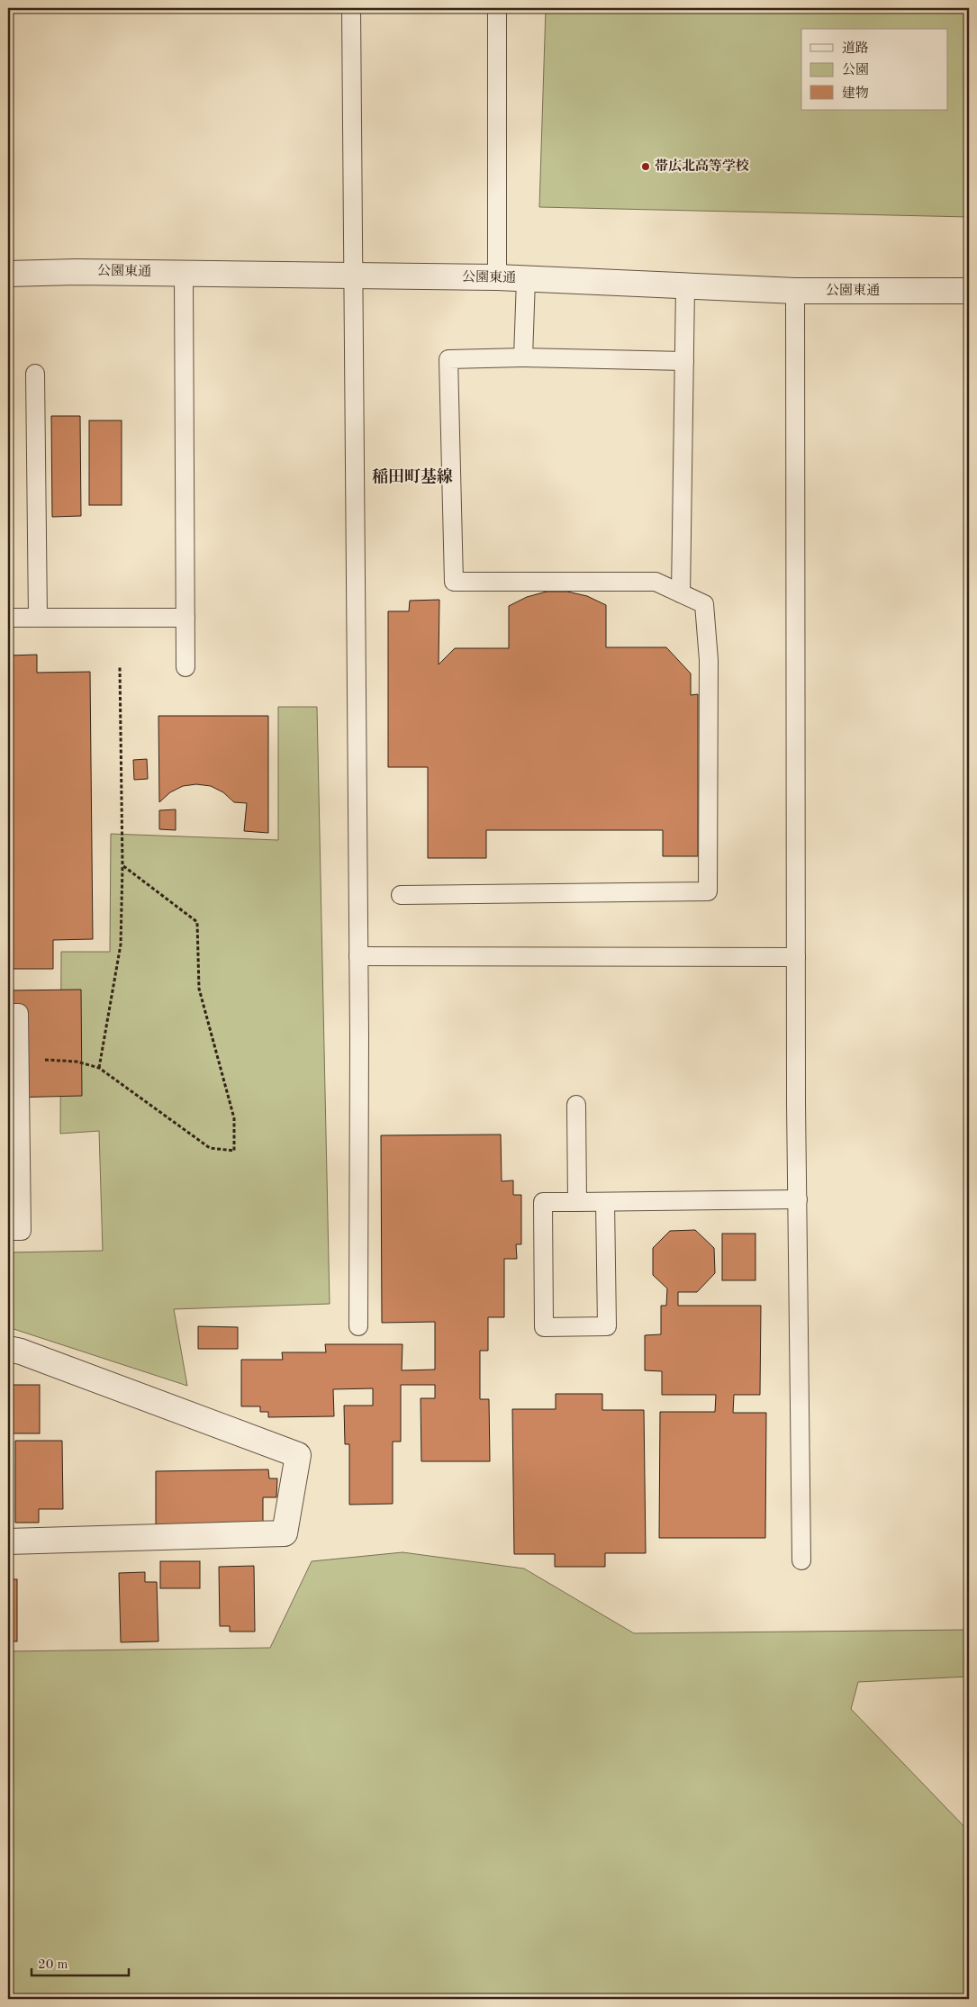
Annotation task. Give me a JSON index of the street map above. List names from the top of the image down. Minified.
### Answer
{"streets":{"street":["公園東通"]},"districts":["稲田町基線"],"places":["帯広北高等学校"],"legend":["道路","公園","建物"],"scale_bar":"20 m"}
